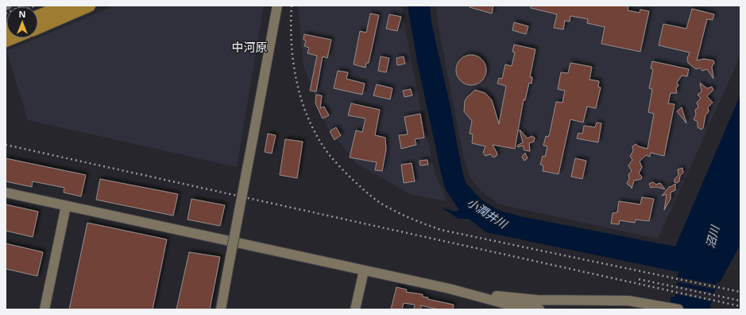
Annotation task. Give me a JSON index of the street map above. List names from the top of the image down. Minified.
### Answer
{"districts":["中河原"],"water":["小潤井川","沼川"],"north":"top"}
